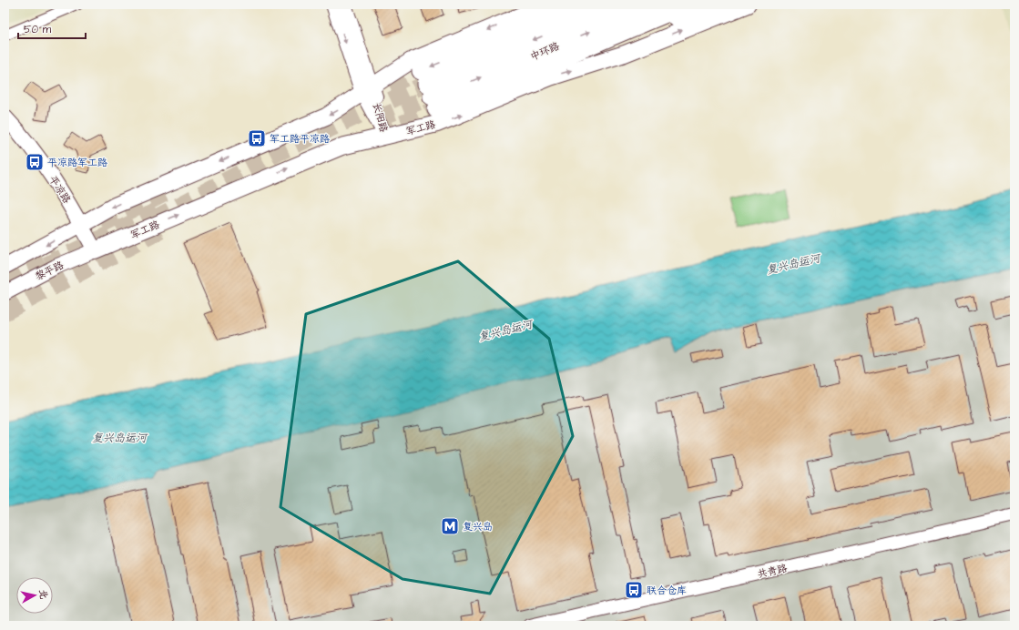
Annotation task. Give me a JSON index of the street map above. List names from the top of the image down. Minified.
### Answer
{"streets":{"highway":["中环路"],"main road":["长阳路","军工路","平凉路","黎平路"],"street":["共青路"]},"crossings":[["长阳路","军工路"],["军工路","平凉路"],["军工路","黎平路"],["平凉路","黎平路"]],"water":["复兴岛运河"],"places":{"bus stop":["军工路平凉路","平凉路军工路","联合仓库"],"metro station":["复兴岛"]},"scale_bar":"50 m","north":"right"}
